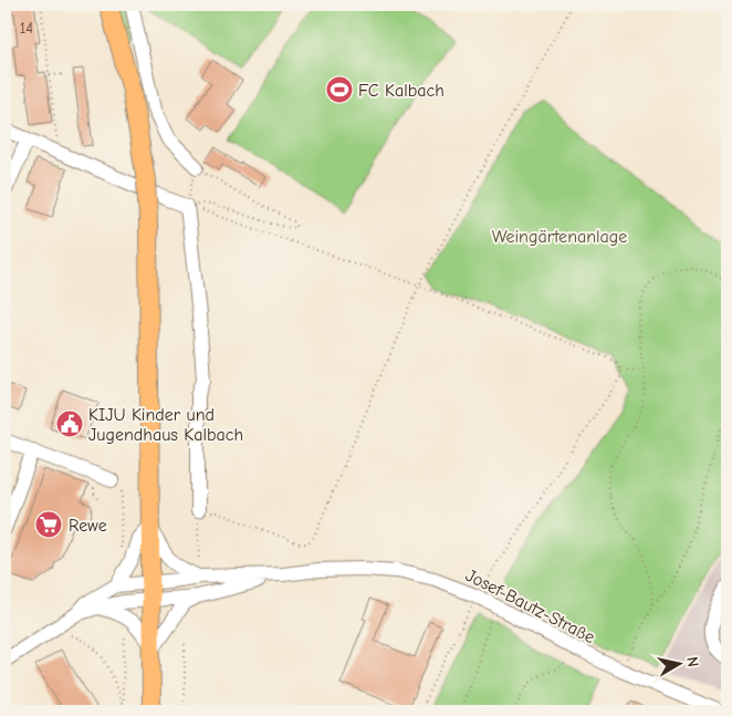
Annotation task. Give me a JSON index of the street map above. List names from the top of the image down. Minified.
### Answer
{"streets":{"street":["Josef-Bautz-Straße"]},"parks":["Weingärtenanlage"],"places":{"sports":["FC Kalbach"],"public building":["KIJU Kinder und Jugendhaus Kalbach"],"supermarket":["Rewe"]},"house_numbers":["14"],"north":"right"}
